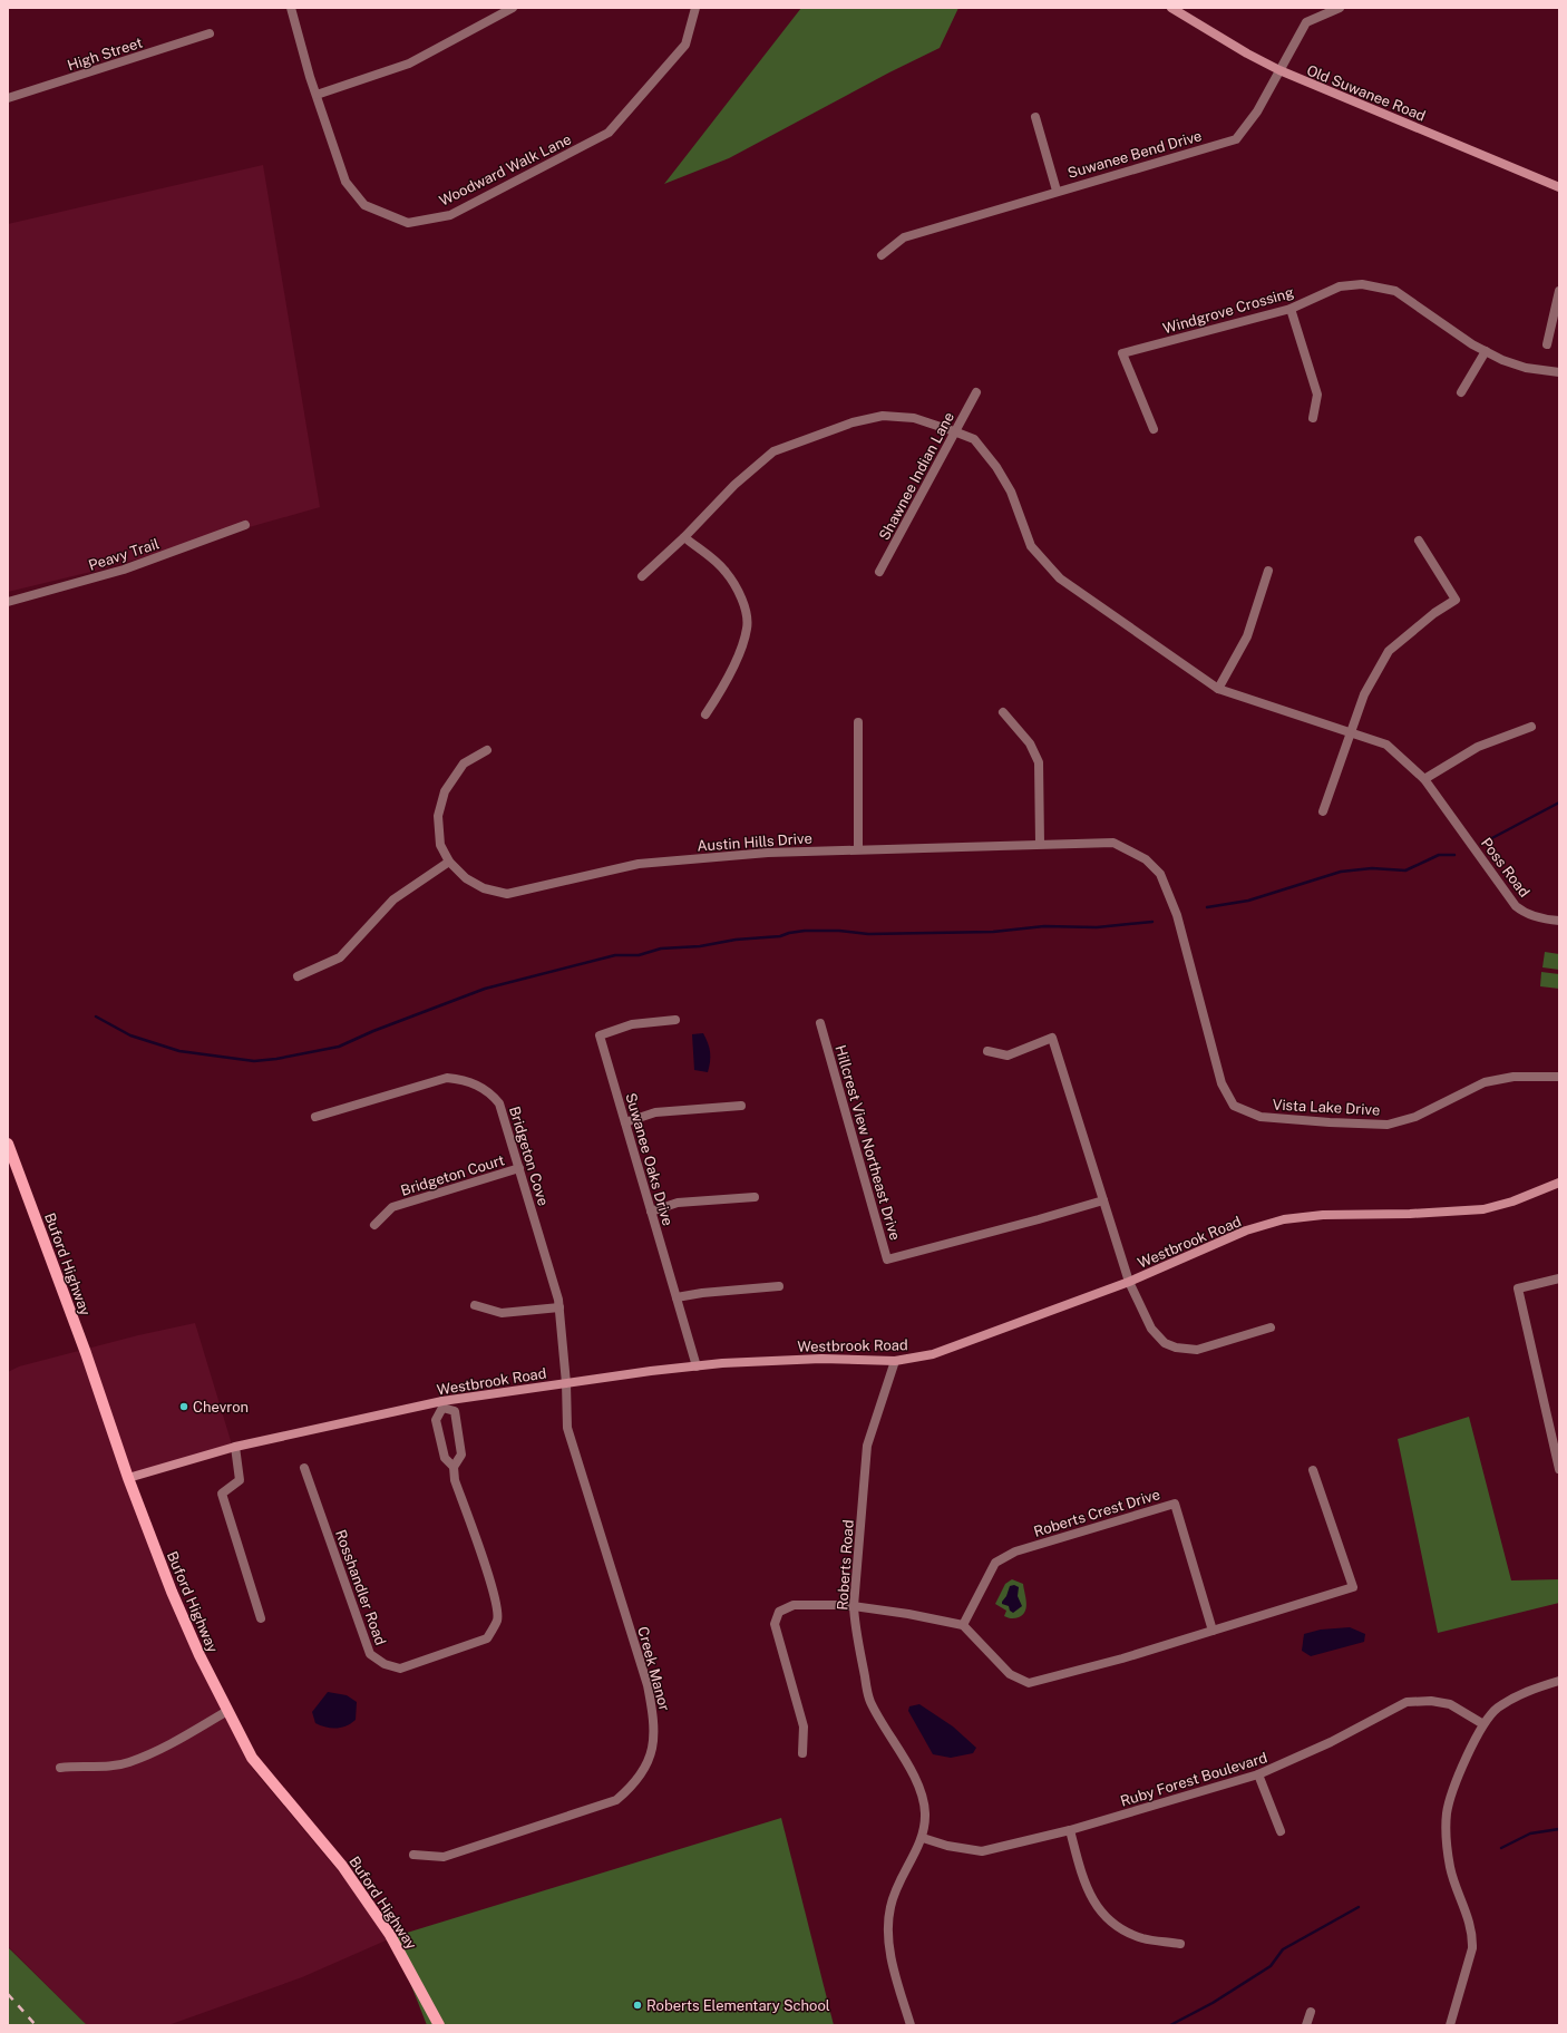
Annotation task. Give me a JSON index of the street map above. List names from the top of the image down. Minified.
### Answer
{"streets":{"main road":["Buford Highway"],"street":["High Street","Old Suwanee Road","Suwanee Bend Drive","Woodward Walk Lane","Windgrove Crossing","Shawnee Indian Lane","Peavy Trail","Austin Hills Drive","Poss Road","Vista Lake Drive","Hillcrest View Northeast Drive","Bridgeton Cove","Suwanee Oaks Drive","Bridgeton Court","Westbrook Road","Roberts Crest Drive","Roberts Road","Rosshandler Road","Creek Manor","Ruby Forest Boulevard"]},"crossings":[["Old Suwanee Road","Suwanee Bend Drive"],["Shawnee Indian Lane","Poss Road"],["Austin Hills Drive","Vista Lake Drive"],["Bridgeton Cove","Bridgeton Court"],["Bridgeton Cove","Westbrook Road"],["Bridgeton Cove","Creek Manor"],["Suwanee Oaks Drive","Westbrook Road"],["Westbrook Road","Buford Highway"],["Westbrook Road","Roberts Road"],["Westbrook Road","Rosshandler Road"],["Westbrook Road","Creek Manor"],["Roberts Road","Ruby Forest Boulevard"]],"places":["Chevron","Roberts Elementary School"]}
